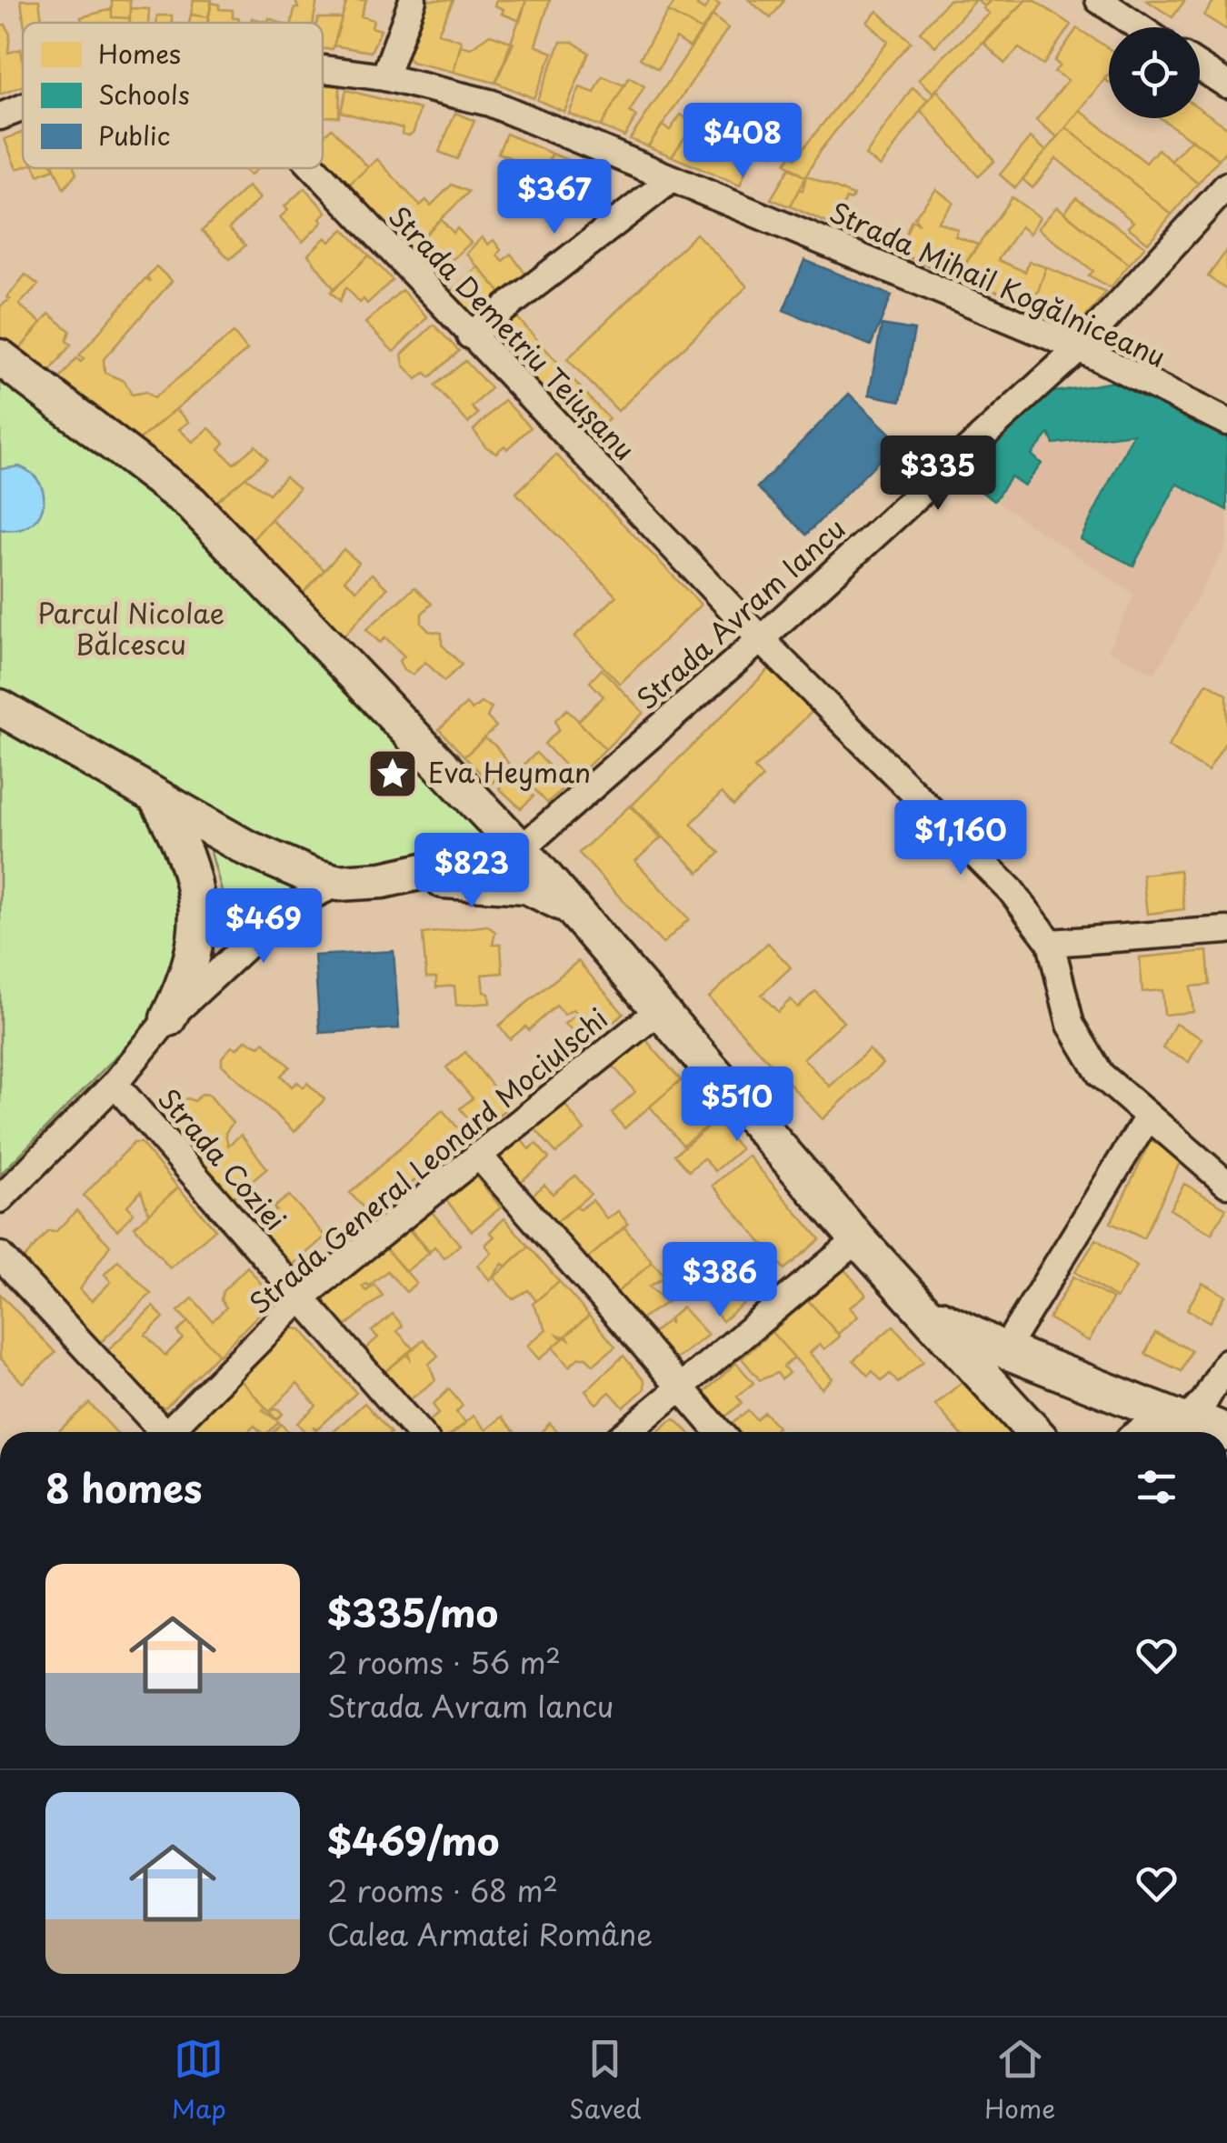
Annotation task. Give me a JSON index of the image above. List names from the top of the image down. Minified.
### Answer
{"streets":{"street":["Strada Mihail Kogălniceanu","Strada Demetriu Teiușanu","Strada Avram Iancu","Strada Coziei","Strada General Leonard Mociulschi"]},"crossings":[["Strada Mihail Kogălniceanu","Strada Avram Iancu"],["Strada Demetriu Teiușanu","Strada Avram Iancu"],["Strada Coziei","Strada General Leonard Mociulschi"]],"parks":["Parcul Nicolae Bălcescu"],"places":{"place":["Eva Heyman"]},"legend":["Homes","Schools","Public"],"page":{"price":["$408","$367","$335","$1,160","$823","$469","$510","$386"],"heading":"8 homes","list":[{"name":"$335/mo","note":"2 rooms · 56 m² · Strada Avram Iancu"},{"name":"$469/mo","note":"2 rooms · 68 m² · Calea Armatei Române"}],"tabs":["Map","Saved","Home"]}}
